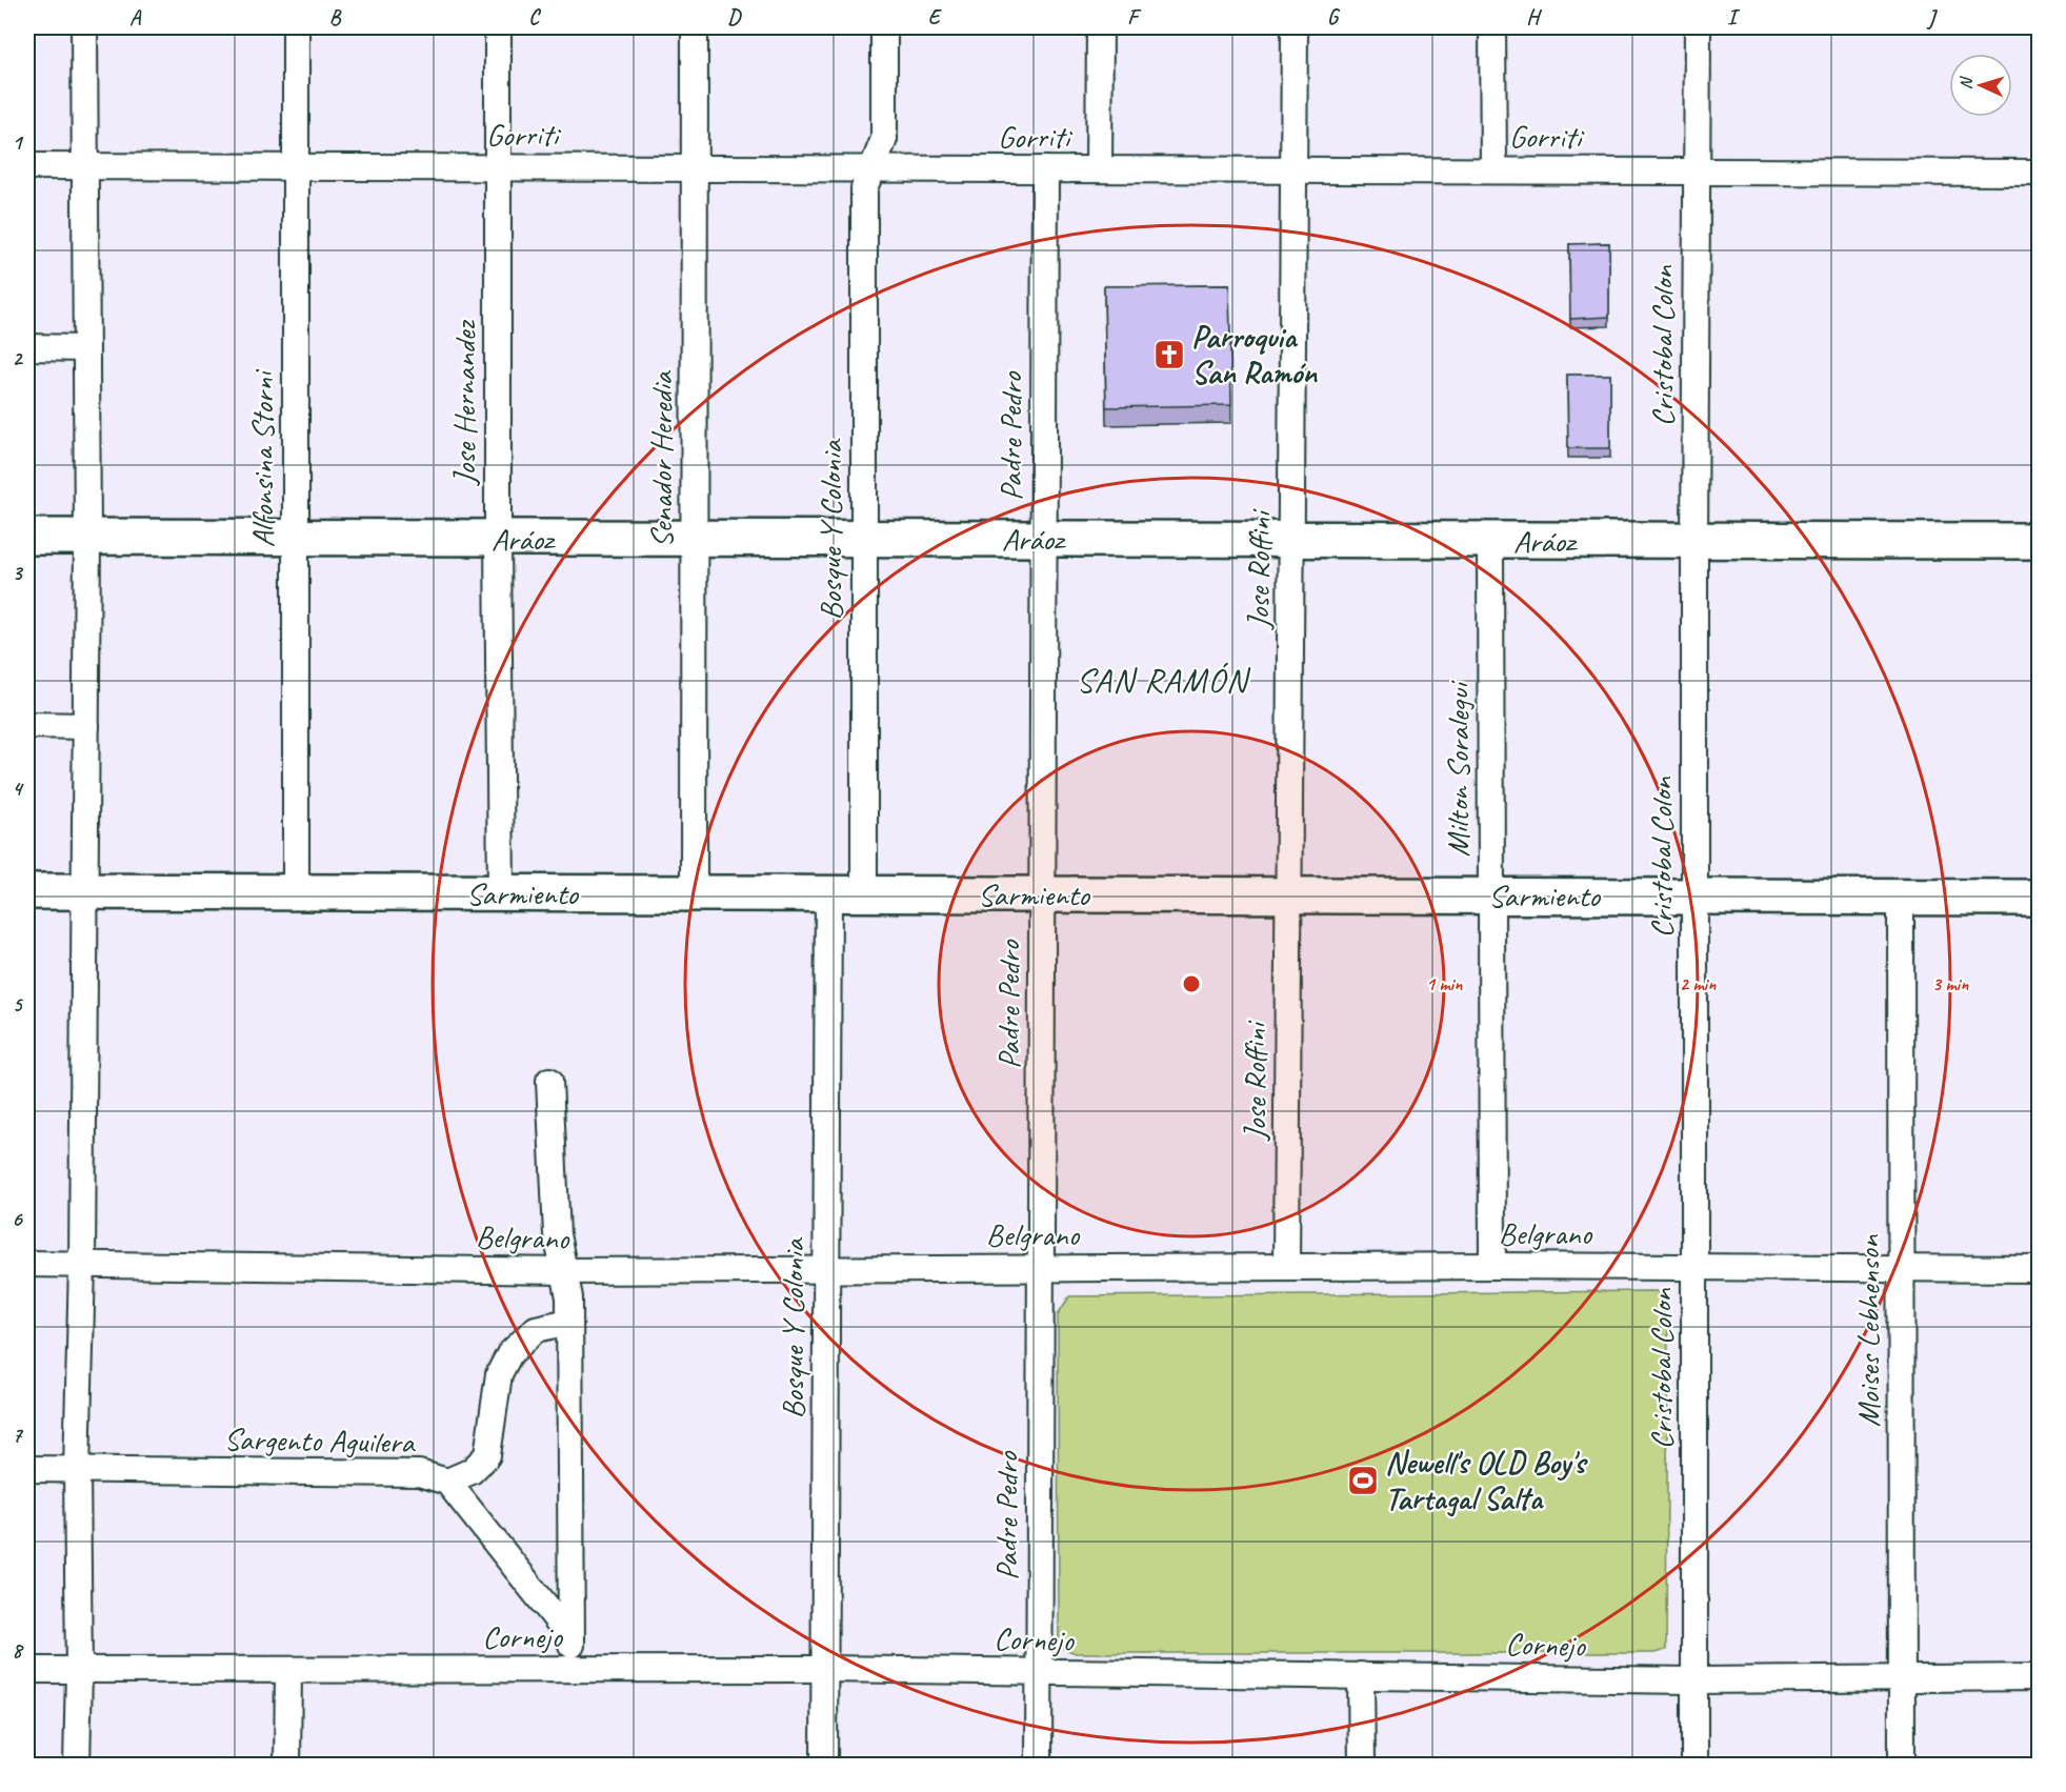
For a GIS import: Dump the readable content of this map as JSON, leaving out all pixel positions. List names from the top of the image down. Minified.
{"streets":{"street":["Gorriti","Cristobal Colon","Jose Hernandez","Padre Pedro","Alfonsina Storni","Senador Heredia","Bosque Y Colonia","Aráoz","Jose Roffini","Milton Soralegui","Sarmiento","Belgrano","Moises Lebhenson","Sargento Aguilera","Cornejo"]},"crossings":[["Gorriti","Cristobal Colon"],["Gorriti","Jose Hernandez"],["Gorriti","Padre Pedro"],["Gorriti","Alfonsina Storni"],["Gorriti","Senador Heredia"],["Gorriti","Bosque Y Colonia"],["Gorriti","Jose Roffini"],["Cristobal Colon","Aráoz"],["Cristobal Colon","Sarmiento"],["Cristobal Colon","Belgrano"],["Cristobal Colon","Cornejo"],["Jose Hernandez","Aráoz"],["Jose Hernandez","Sarmiento"],["Padre Pedro","Aráoz"],["Padre Pedro","Sarmiento"],["Padre Pedro","Belgrano"],["Padre Pedro","Cornejo"],["Alfonsina Storni","Aráoz"],["Alfonsina Storni","Sarmiento"],["Senador Heredia","Aráoz"],["Senador Heredia","Sarmiento"],["Bosque Y Colonia","Aráoz"],["Bosque Y Colonia","Sarmiento"],["Bosque Y Colonia","Belgrano"],["Bosque Y Colonia","Cornejo"],["Aráoz","Jose Roffini"],["Aráoz","Milton Soralegui"],["Jose Roffini","Sarmiento"],["Jose Roffini","Belgrano"],["Milton Soralegui","Sarmiento"],["Milton Soralegui","Belgrano"],["Sarmiento","Moises Lebhenson"],["Belgrano","Moises Lebhenson"],["Moises Lebhenson","Cornejo"]],"districts":["SAN RAMÓN"],"places":{"church":["Parroquia San Ramón"],"sports":["Newell's OLD Boy's Tartagal Salta"]},"north":"left","grid":{"columns":["A","B","C","D","E","F","G","H","I","J"],"rows":["1","2","3","4","5","6","7","8"]},"rings":["1 min","2 min","3 min"]}
